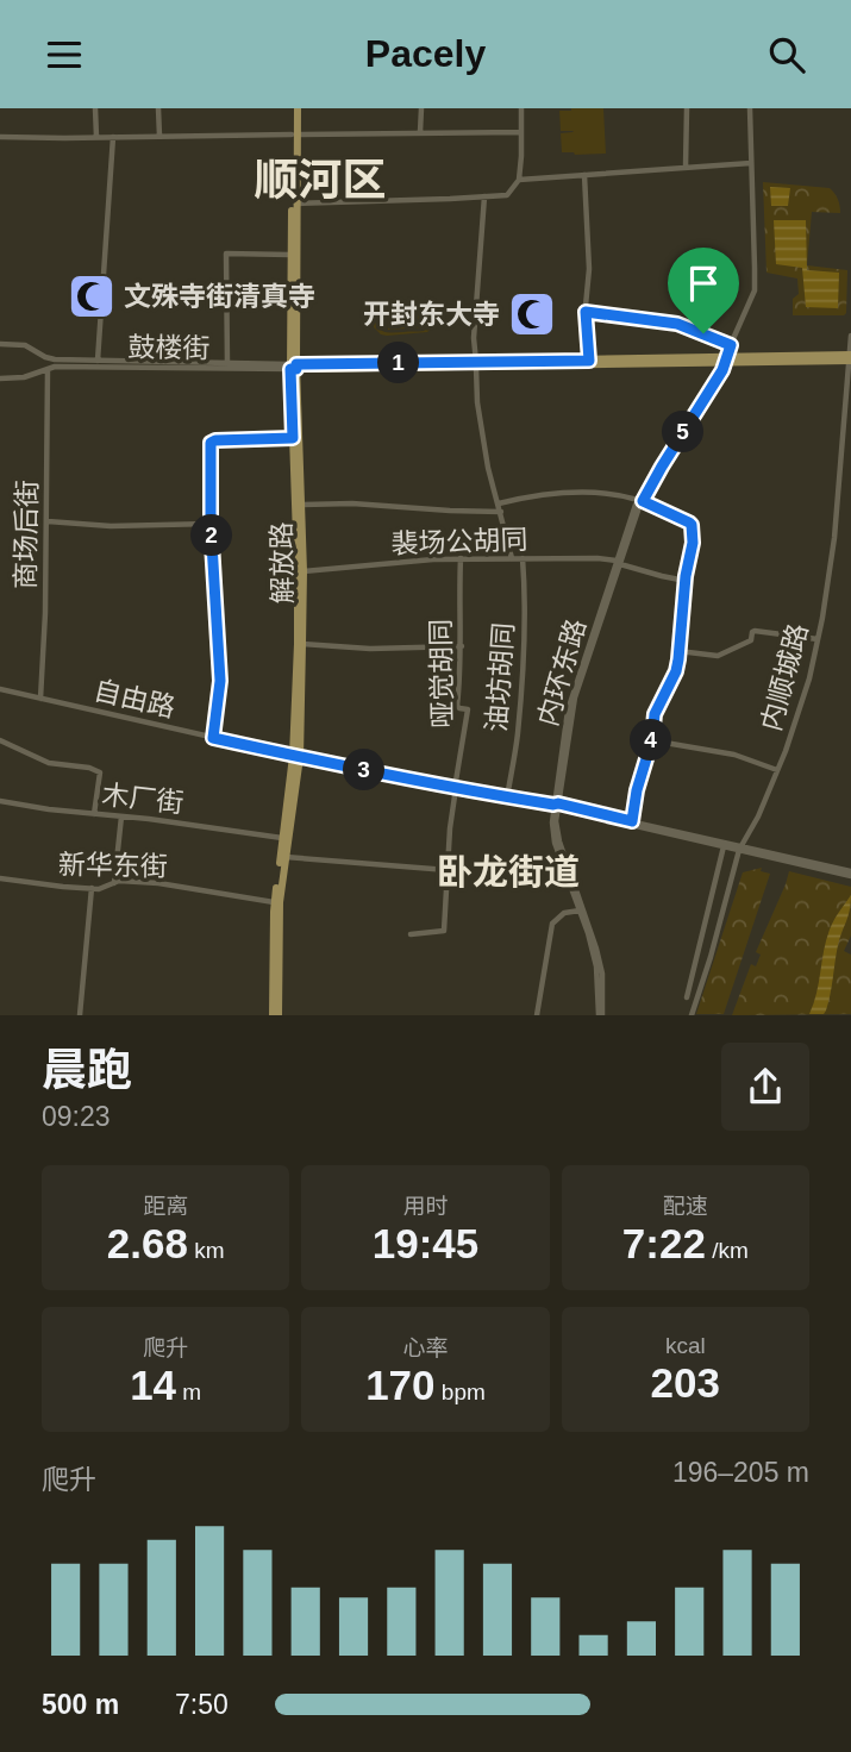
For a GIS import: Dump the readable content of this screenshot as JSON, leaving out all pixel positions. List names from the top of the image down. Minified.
{"streets":{"main road":["解放路"],"street":["鼓楼街","商场后街","裴场公胡同","内环东路","哑觉胡同","油坊胡同","内顺城路","自由路","木厂街","新华东街"]},"crossings":[["鼓楼街","商场后街"],["鼓楼街","解放路"],["商场后街","自由路"],["裴场公胡同","解放路"],["裴场公胡同","内环东路"],["裴场公胡同","哑觉胡同"],["裴场公胡同","油坊胡同"],["解放路","自由路"],["解放路","木厂街"],["解放路","新华东街"],["内环东路","自由路"],["哑觉胡同","自由路"],["油坊胡同","自由路"],["内顺城路","自由路"]],"districts":["顺河区","卧龙街道"],"places":{"mosque":["文殊寺街清真寺","开封东大寺"]},"page":{"header":"Pacely","pins":["1","5","2","4","3"],"heading":["晨跑","09:23"],"stats":[["距离","2.68 km"],["用时","19:45"],["配速","7:22 /km"],["爬升","14 m"],["心率","170 bpm"],["kcal","203"]],"chart":["爬升","196–205 m"],"list":[{"name":"500 m","note":"7:50"}]}}
